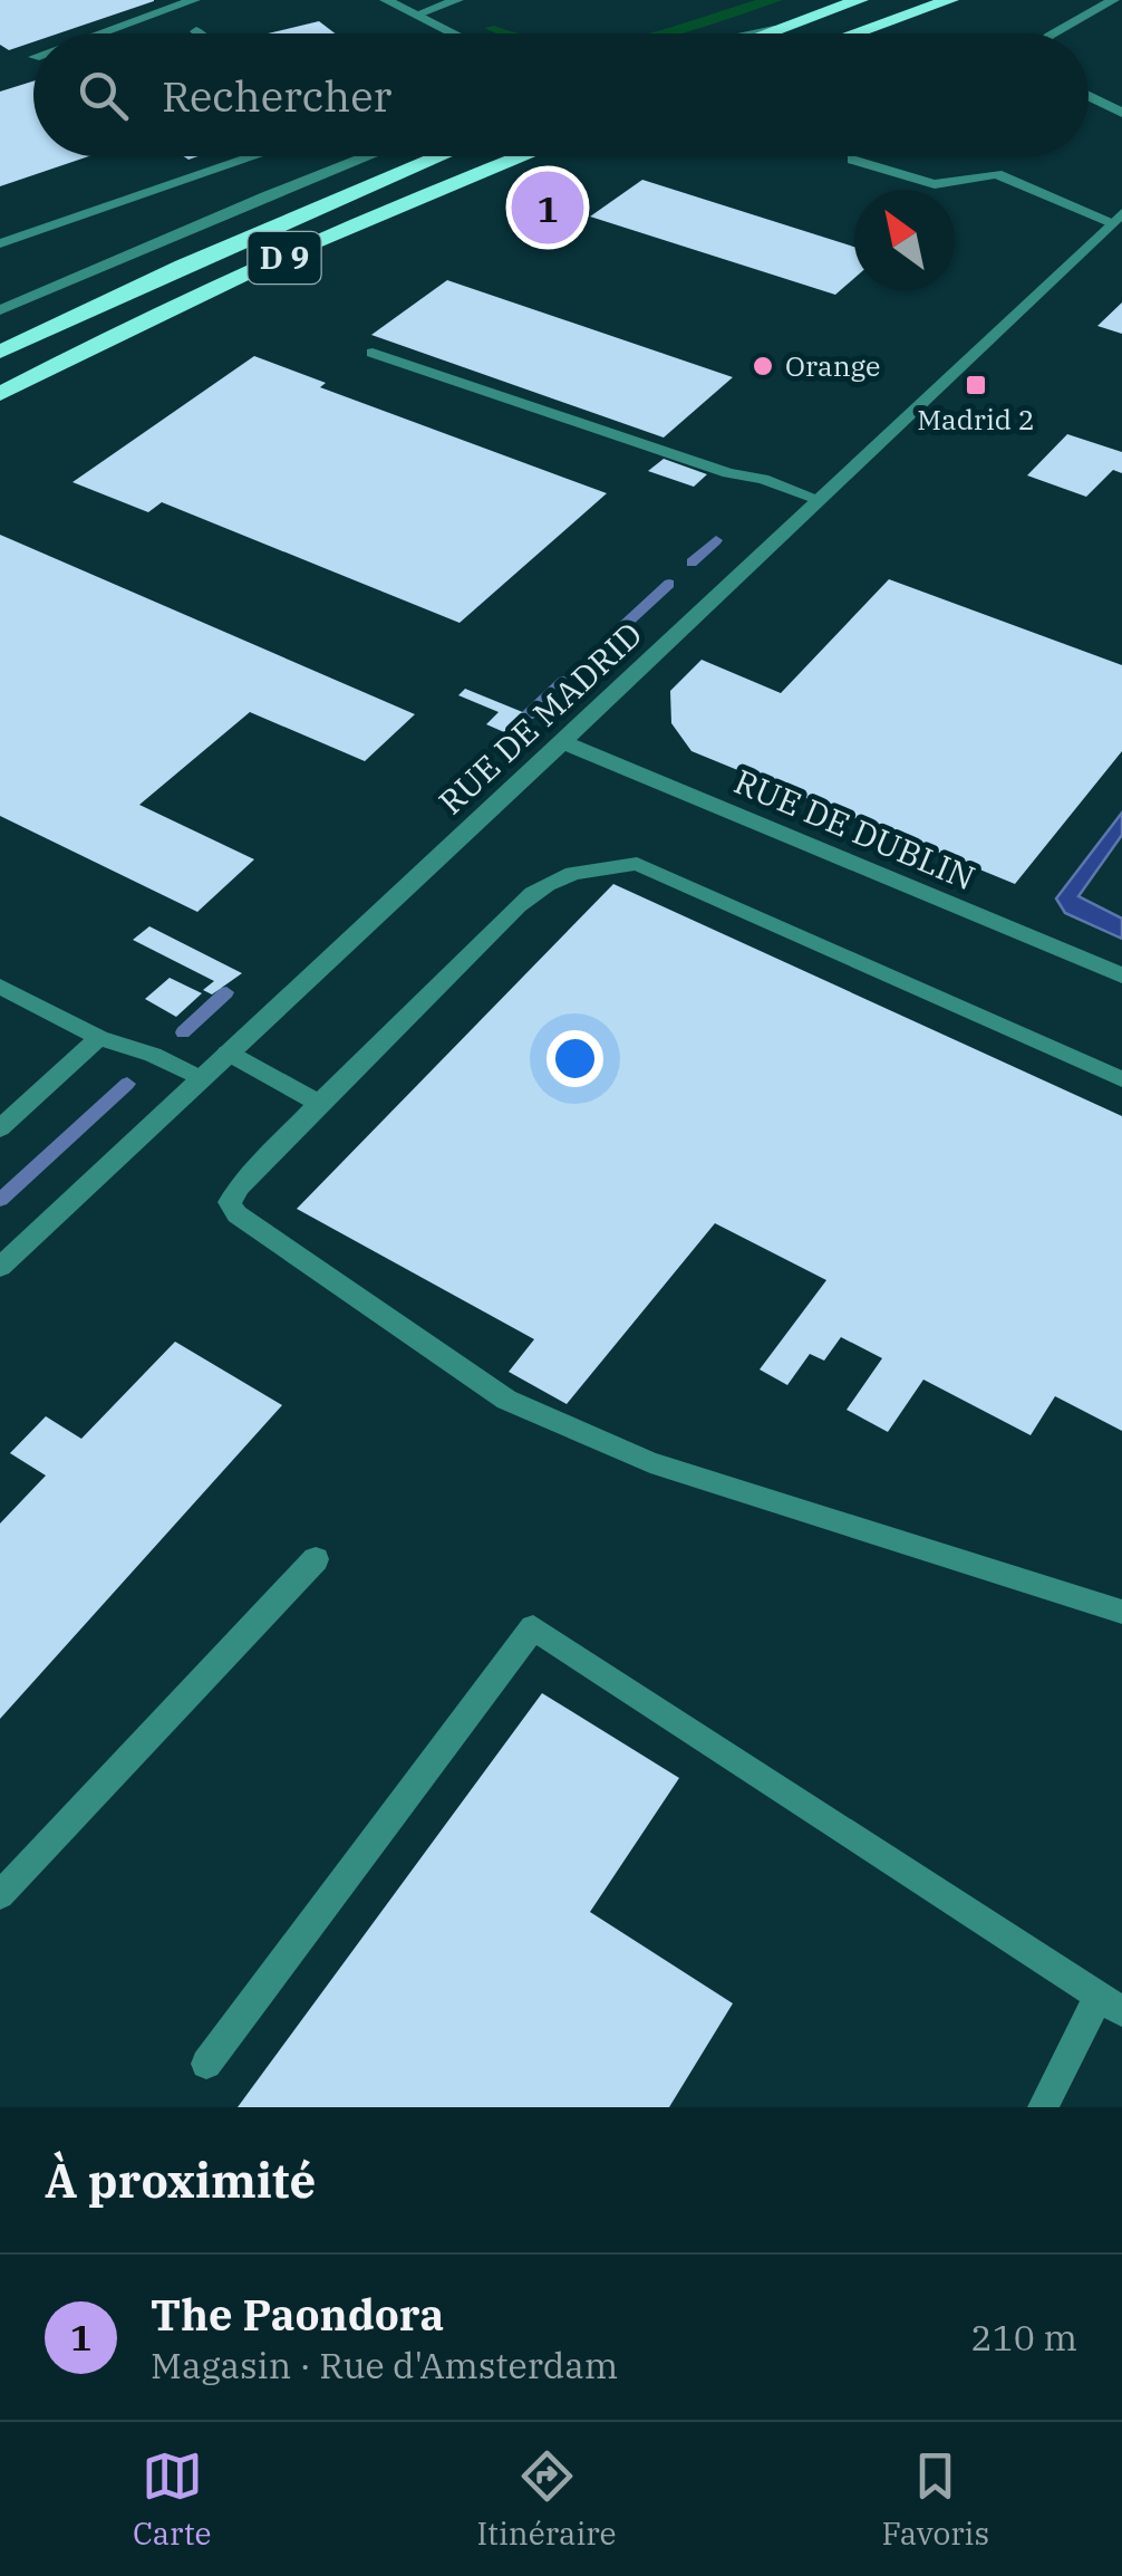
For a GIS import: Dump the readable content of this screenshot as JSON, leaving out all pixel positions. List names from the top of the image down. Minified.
{"streets":{"highway":["D 9"],"street":["RUE DE MADRID","RUE DE DUBLIN"]},"crossings":[["RUE DE MADRID","RUE DE DUBLIN"]],"places":{"other":["Orange"],"transit":["Madrid 2"]},"north":"top left","page":{"search":"Rechercher","pins":"1","heading":"À proximité","list":[{"mark":"1","name":"The Paondora","note":"Magasin · Rue d'Amsterdam","value":"210 m"}],"nav":["Carte","Itinéraire","Favoris"]}}
